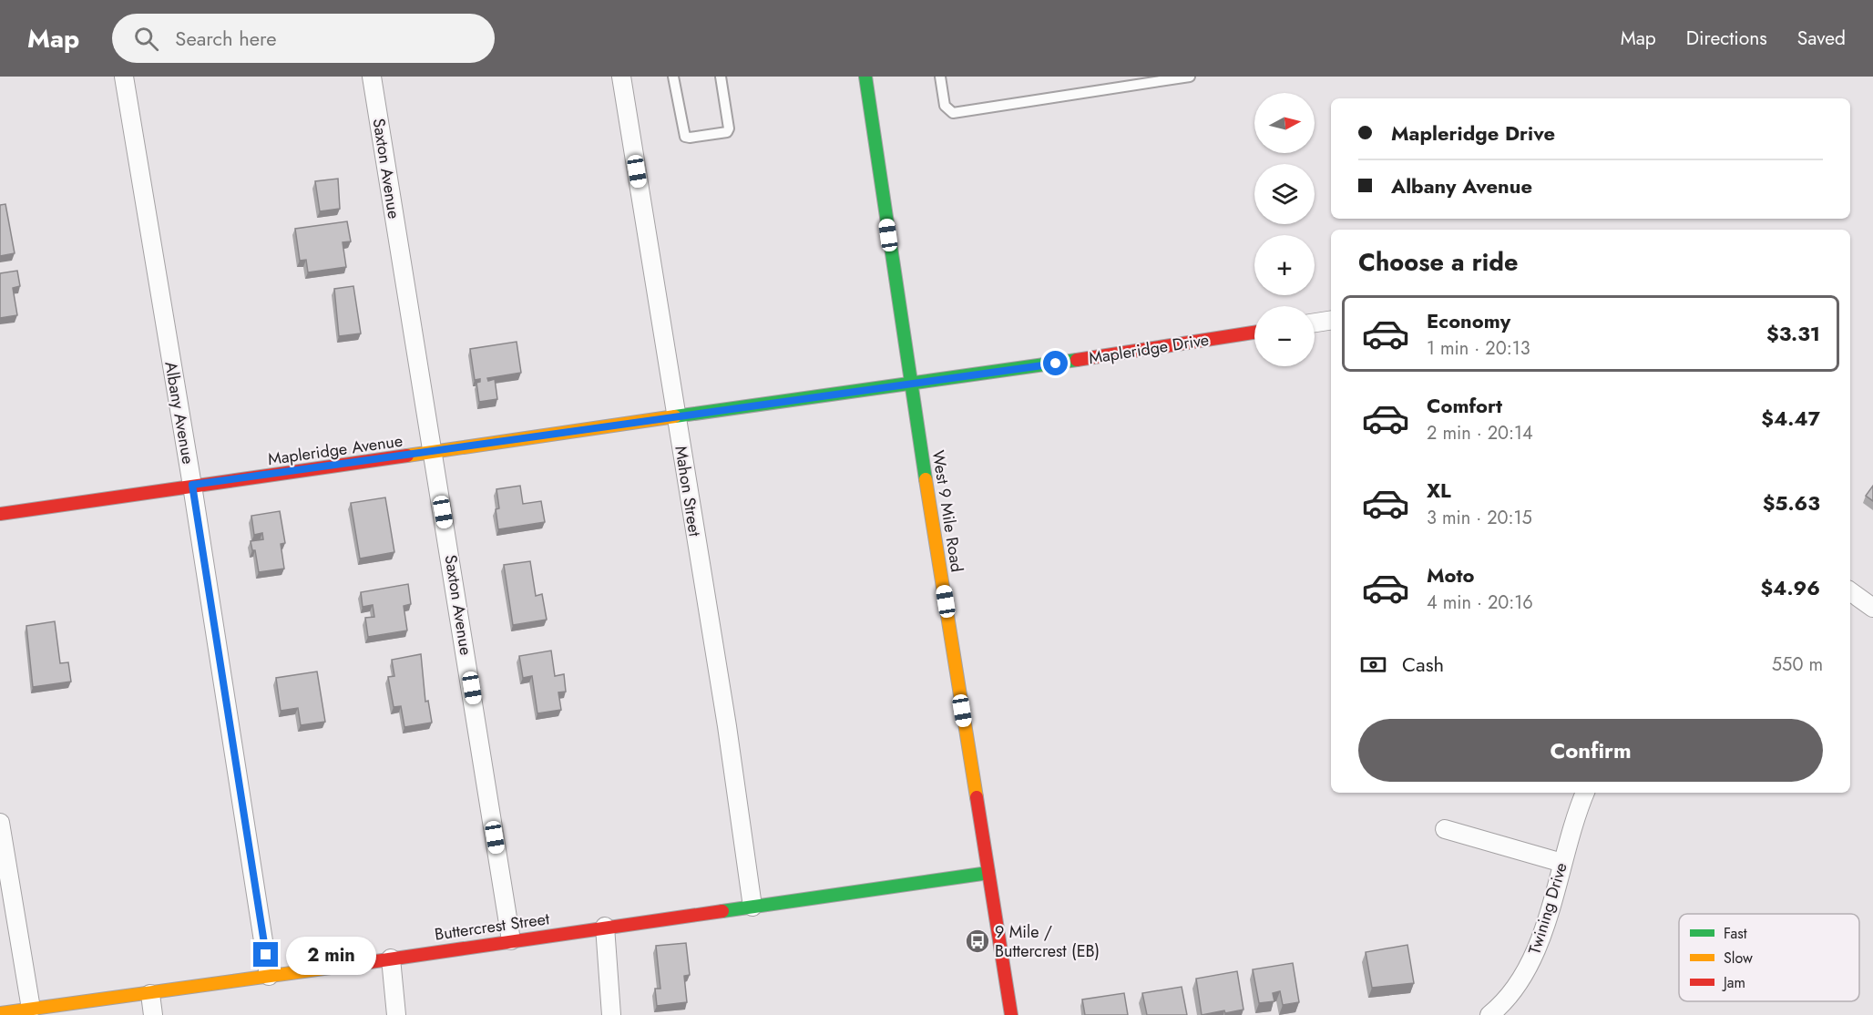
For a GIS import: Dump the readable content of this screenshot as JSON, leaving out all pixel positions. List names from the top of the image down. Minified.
{"streets":{"street":["Saxton Avenue","Mapleridge Drive","Albany Avenue","Mapleridge Avenue","Mahon Street","West 9 Mile Road","Twining Drive","Buttercrest Street"]},"crossings":[["Saxton Avenue","Mapleridge Avenue"],["Saxton Avenue","Buttercrest Street"],["Mapleridge Drive","Mapleridge Avenue"],["Mapleridge Drive","Mahon Street"],["Mapleridge Drive","West 9 Mile Road"],["Albany Avenue","Mapleridge Avenue"],["Albany Avenue","Buttercrest Street"],["Mapleridge Avenue","Mahon Street"],["Mahon Street","Buttercrest Street"],["West 9 Mile Road","Buttercrest Street"]],"places":{"bus stop":["9 Mile / Buttercrest (EB)"]},"legend":["Fast","Slow","Jam"],"north":"right","page":{"header":"Map","search":"Search here","nav":["Map","Directions","Saved"],"map_buttons":["+","−"],"banner":["Mapleridge Drive","Albany Avenue"],"heading":"Choose a ride","list":[{"name":"Economy","note":"1 min · 20:13","value":"$3.31"},{"name":"Comfort","note":"2 min · 20:14","value":"$4.47"},{"name":"XL","note":"3 min · 20:15","value":"$5.63"},{"name":"Moto","note":"4 min · 20:16","value":"$4.96"}],"pay":["Cash","550 m"],"buttons":"Confirm","bubble":"2 min"}}
